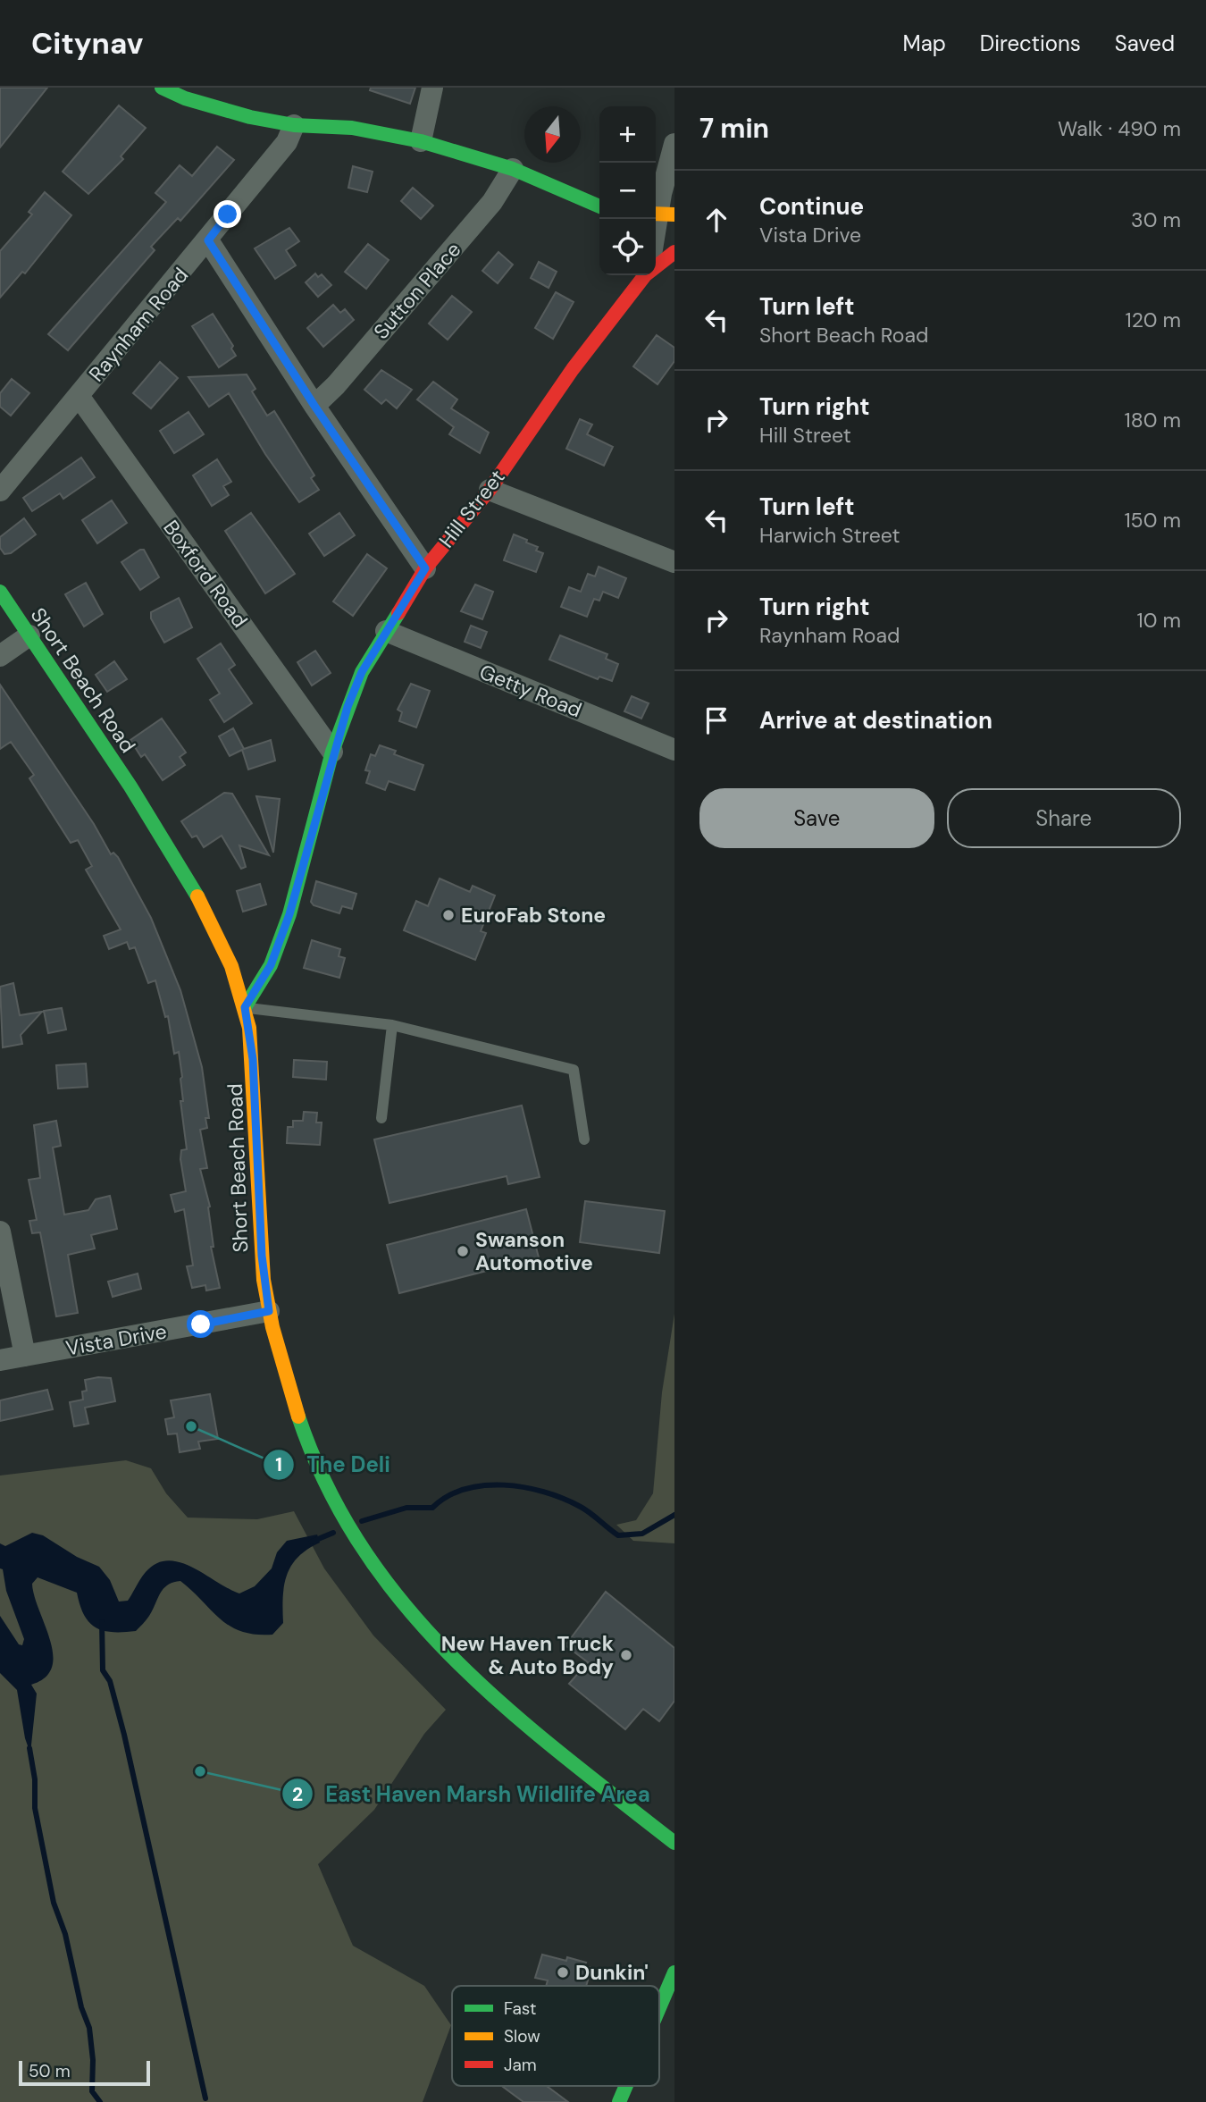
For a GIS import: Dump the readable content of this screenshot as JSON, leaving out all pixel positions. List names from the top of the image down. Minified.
{"streets":{"main road":["Hill Street","Short Beach Road"],"street":["Sutton Place","Raynham Road","Boxford Road","Getty Road","Vista Drive"]},"crossings":[["Raynham Road","Boxford Road"],["Hill Street","Boxford Road"],["Hill Street","Short Beach Road"],["Hill Street","Getty Road"],["Short Beach Road","Vista Drive"]],"places":["EuroFab Stone","Swanson Automotive","The Deli","New Haven Truck & Auto Body","East Haven Marsh Wildlife Area","Dunkin'"],"legend":["Fast","Slow","Jam"],"scale_bar":"50 m","north":"bottom","page":{"header":"Citynav","nav":["Map","Directions","Saved"],"heading":["7 min","Walk · 490 m"],"map_buttons":["+","−"],"list":[["Continue","Vista Drive","30 m"],["Turn left","Short Beach Road","120 m"],["Turn right","Hill Street","180 m"],["Turn left","Harwich Street","150 m"],["Turn right","Raynham Road","10 m"],"Arrive at destination"],"buttons":["Save","Share"],"scale":"50 m"}}
